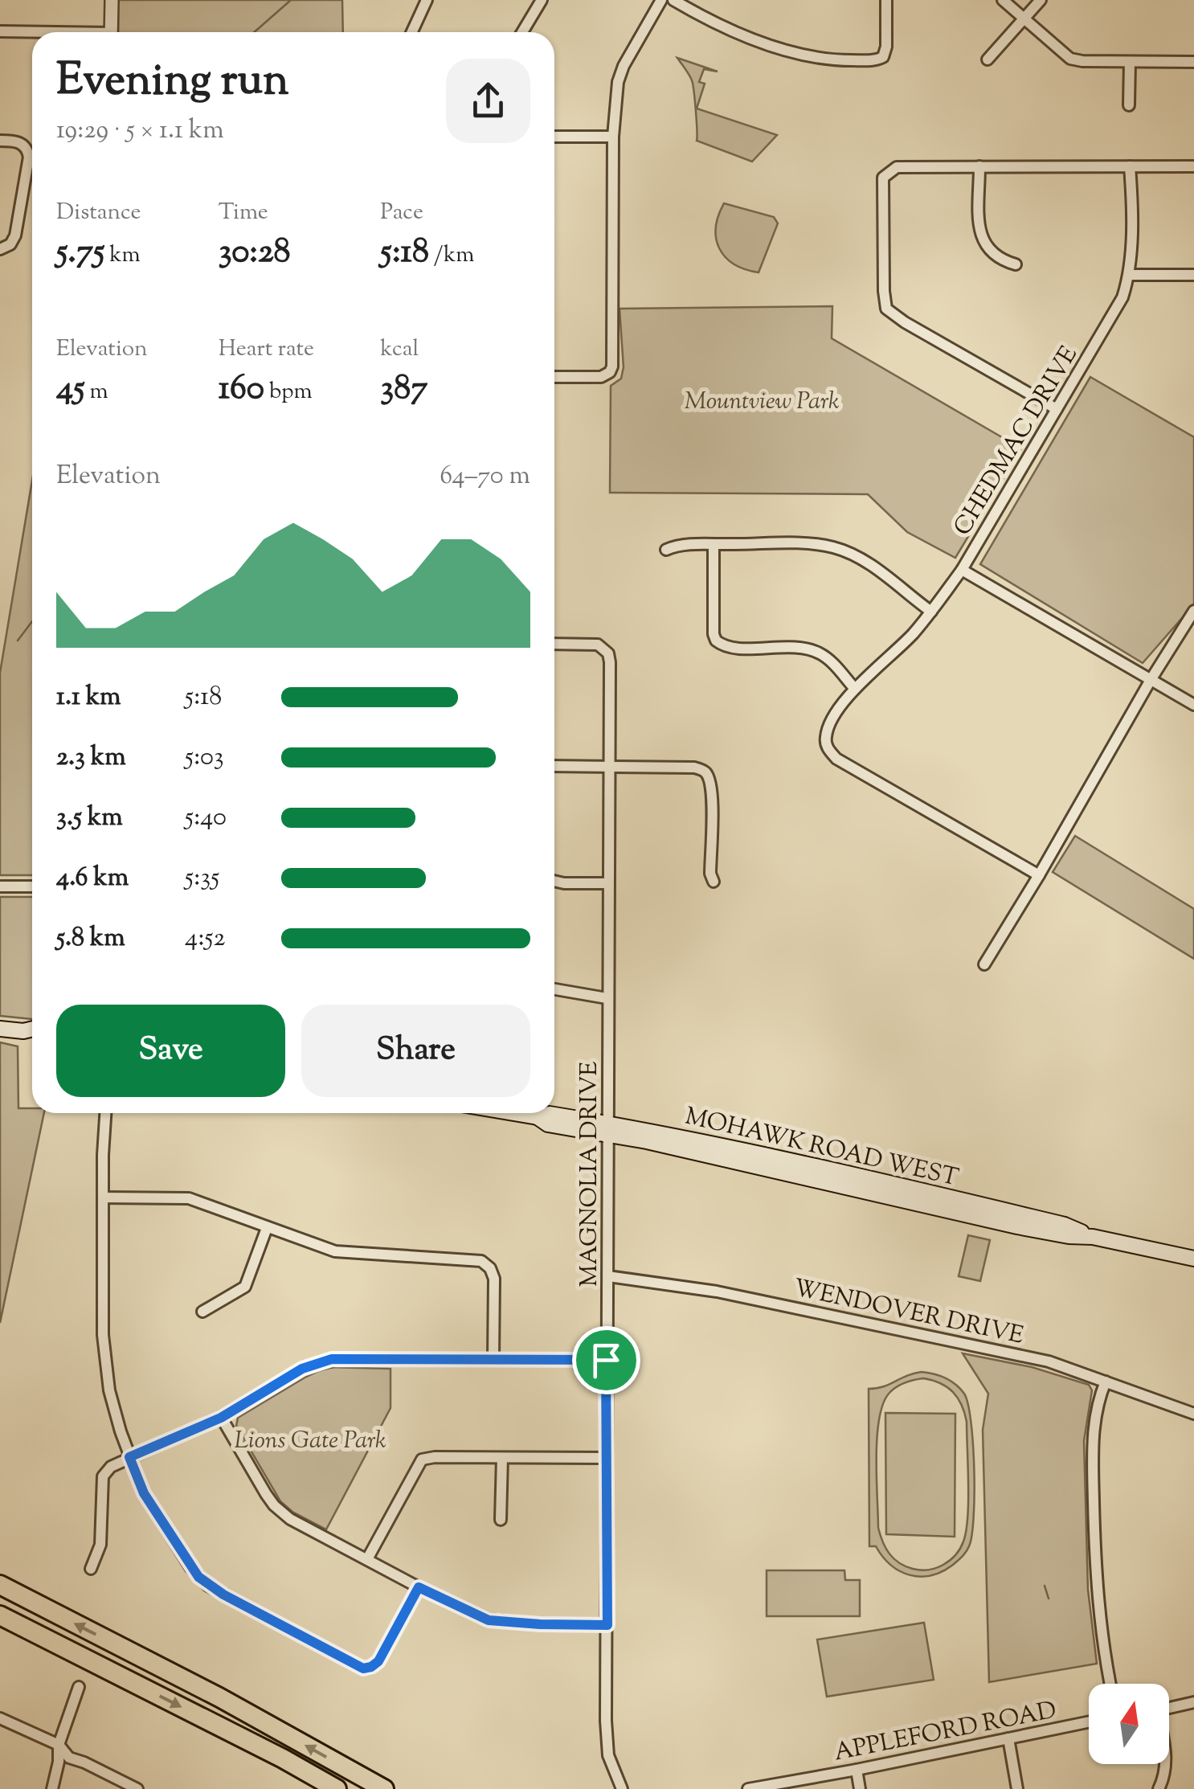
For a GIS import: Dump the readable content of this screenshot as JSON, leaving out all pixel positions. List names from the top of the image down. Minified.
{"streets":{"main road":["MOHAWK ROAD WEST"],"street":["CHEDMAC DRIVE","MAGNOLIA DRIVE","WENDOVER DRIVE","APPLEFORD ROAD"]},"crossings":[["MOHAWK ROAD WEST","MAGNOLIA DRIVE"],["MAGNOLIA DRIVE","WENDOVER DRIVE"]],"parks":["Mountview Park","Lions Gate Park"],"north":"top","page":{"heading":["Evening run","19:29 · 5 × 1.1 km"],"stats":[["Distance","5.75 km"],["Time","30:28"],["Pace","5:18 /km"],["Elevation","45 m"],["Heart rate","160 bpm"],["kcal","387"]],"chart":["Elevation","64–70 m"],"list":[{"name":"1.1 km","note":"5:18"},{"name":"2.3 km","note":"5:03"},{"name":"3.5 km","note":"5:40"},{"name":"4.6 km","note":"5:35"},{"name":"5.8 km","note":"4:52"}],"buttons":["Save","Share"]}}
